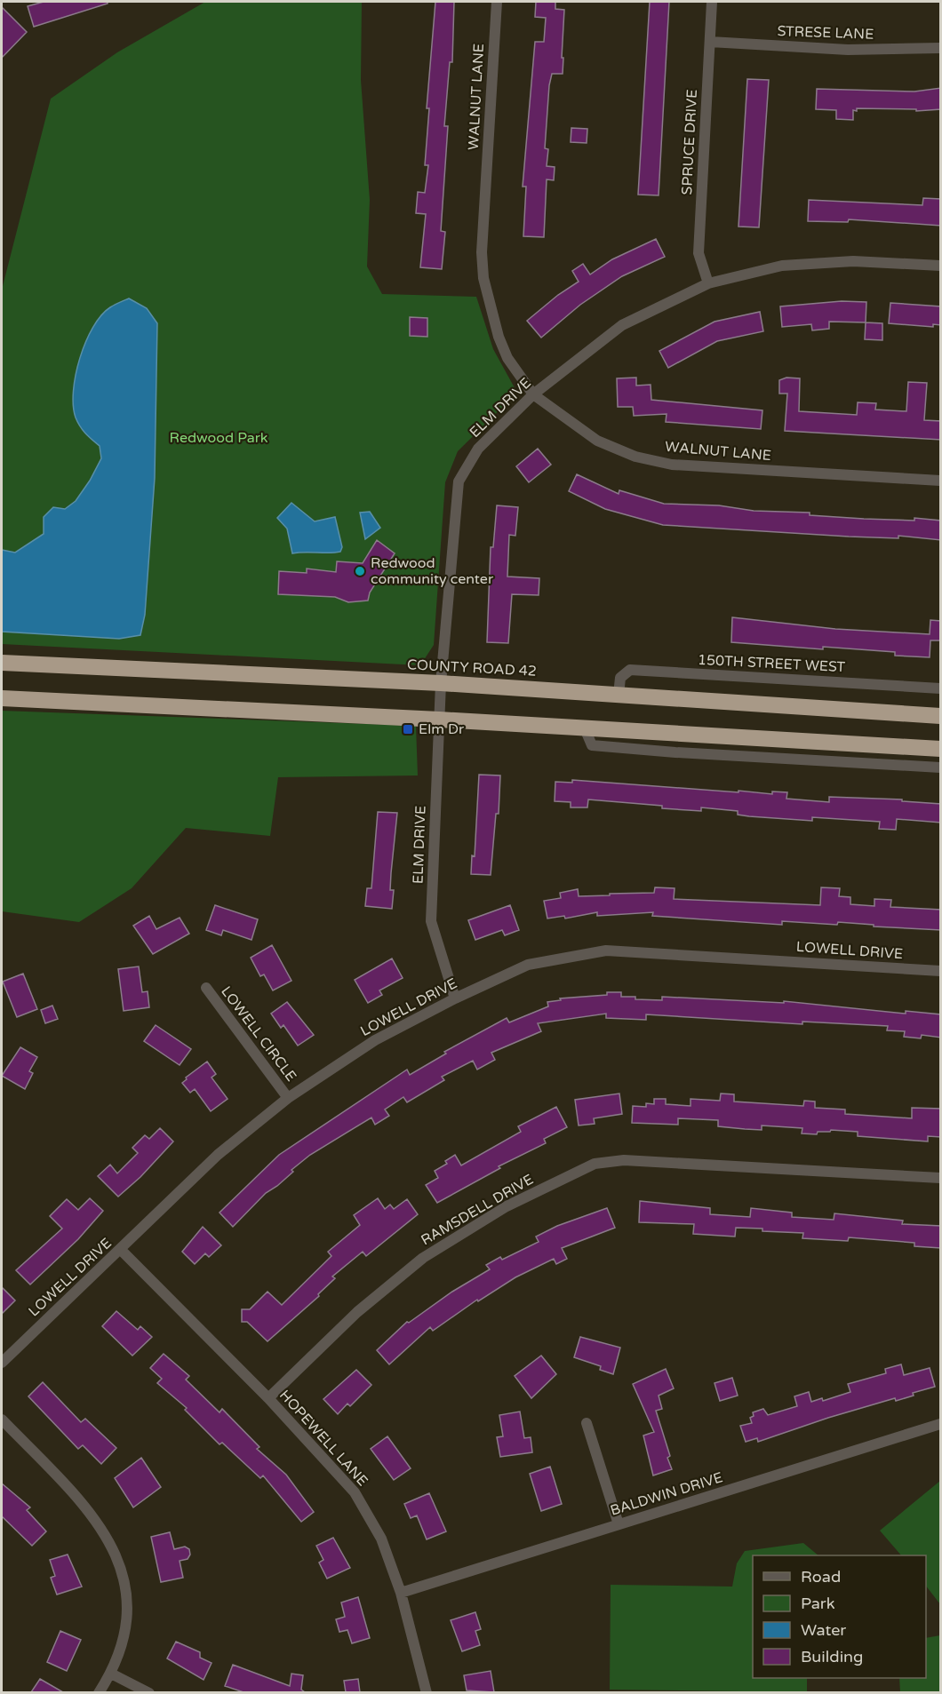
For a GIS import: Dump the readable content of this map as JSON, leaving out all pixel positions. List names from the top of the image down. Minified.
{"streets":{"highway":["COUNTY ROAD 42"],"street":["STRESE LANE","WALNUT LANE","SPRUCE DRIVE","ELM DRIVE","150TH STREET WEST","LOWELL DRIVE","LOWELL CIRCLE","RAMSDELL DRIVE","HOPEWELL LANE","BALDWIN DRIVE"]},"crossings":[["STRESE LANE","SPRUCE DRIVE"],["WALNUT LANE","ELM DRIVE"],["SPRUCE DRIVE","ELM DRIVE"],["ELM DRIVE","COUNTY ROAD 42"],["ELM DRIVE","LOWELL DRIVE"],["150TH STREET WEST","COUNTY ROAD 42"],["LOWELL DRIVE","LOWELL CIRCLE"],["LOWELL DRIVE","HOPEWELL LANE"],["RAMSDELL DRIVE","HOPEWELL LANE"],["HOPEWELL LANE","BALDWIN DRIVE"]],"parks":["Redwood Park"],"places":{"other":["Redwood community center"],"transit":["Elm Dr"]},"legend":["Road","Park","Water","Building"]}
